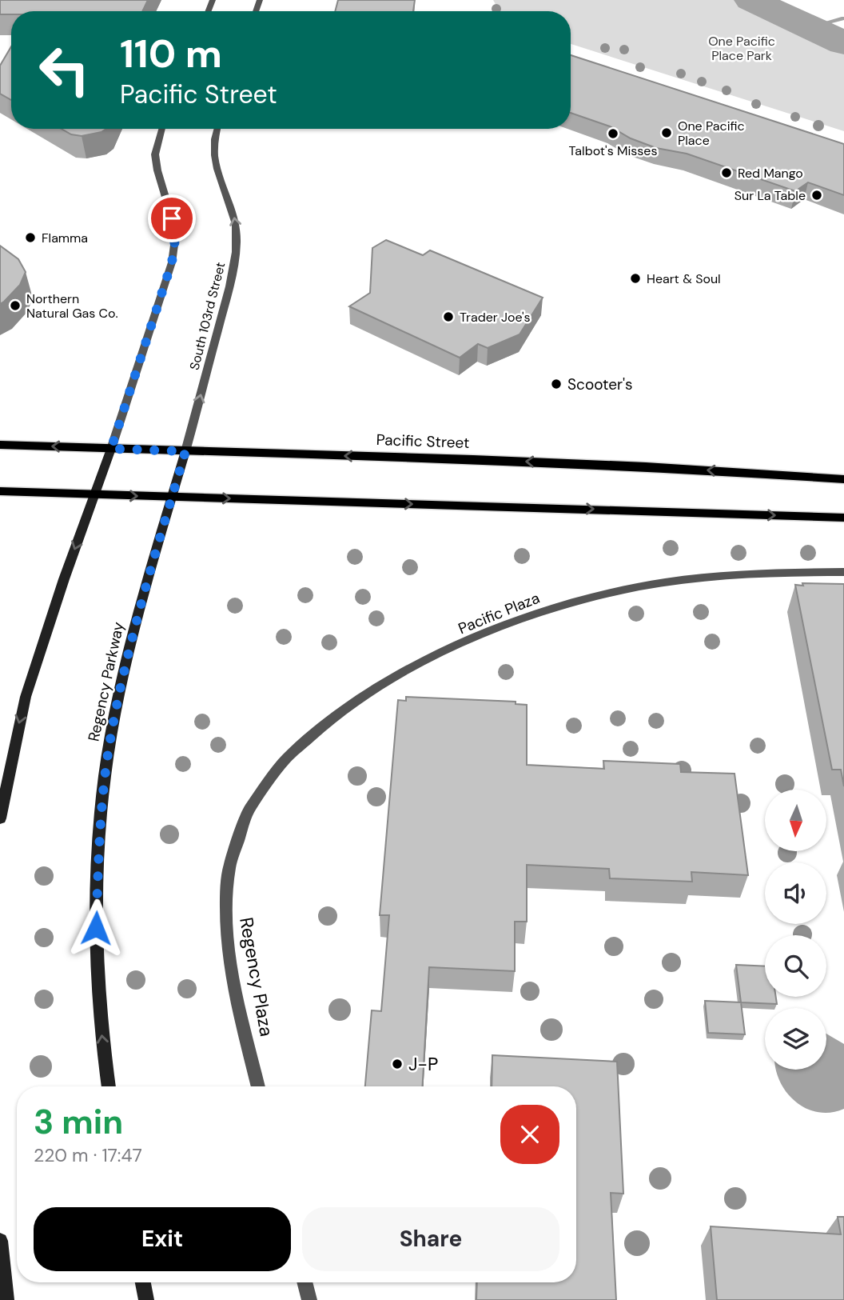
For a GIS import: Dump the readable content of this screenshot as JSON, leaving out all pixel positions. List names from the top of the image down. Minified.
{"streets":{"main road":["Pacific Street","Regency Parkway"],"street":["South 103rd Street","Pacific Plaza","Regency Plaza"]},"crossings":[["South 103rd Street","Pacific Street"],["South 103rd Street","Regency Parkway"],["Pacific Street","Regency Parkway"],["Pacific Plaza","Regency Plaza"]],"parks":["One Pacific Place Park"],"places":["One Pacific Place","Talbot's Misses","Red Mango","Sur La Table","Flamma","Heart & Soul","Northern Natural Gas Co.","Trader Joe's","Scooter's","J-P"],"north":"bottom","page":{"turn":["110 m","Pacific Street"],"heading":["3 min","220 m · 17:47"],"buttons":["Exit","Share"]}}
